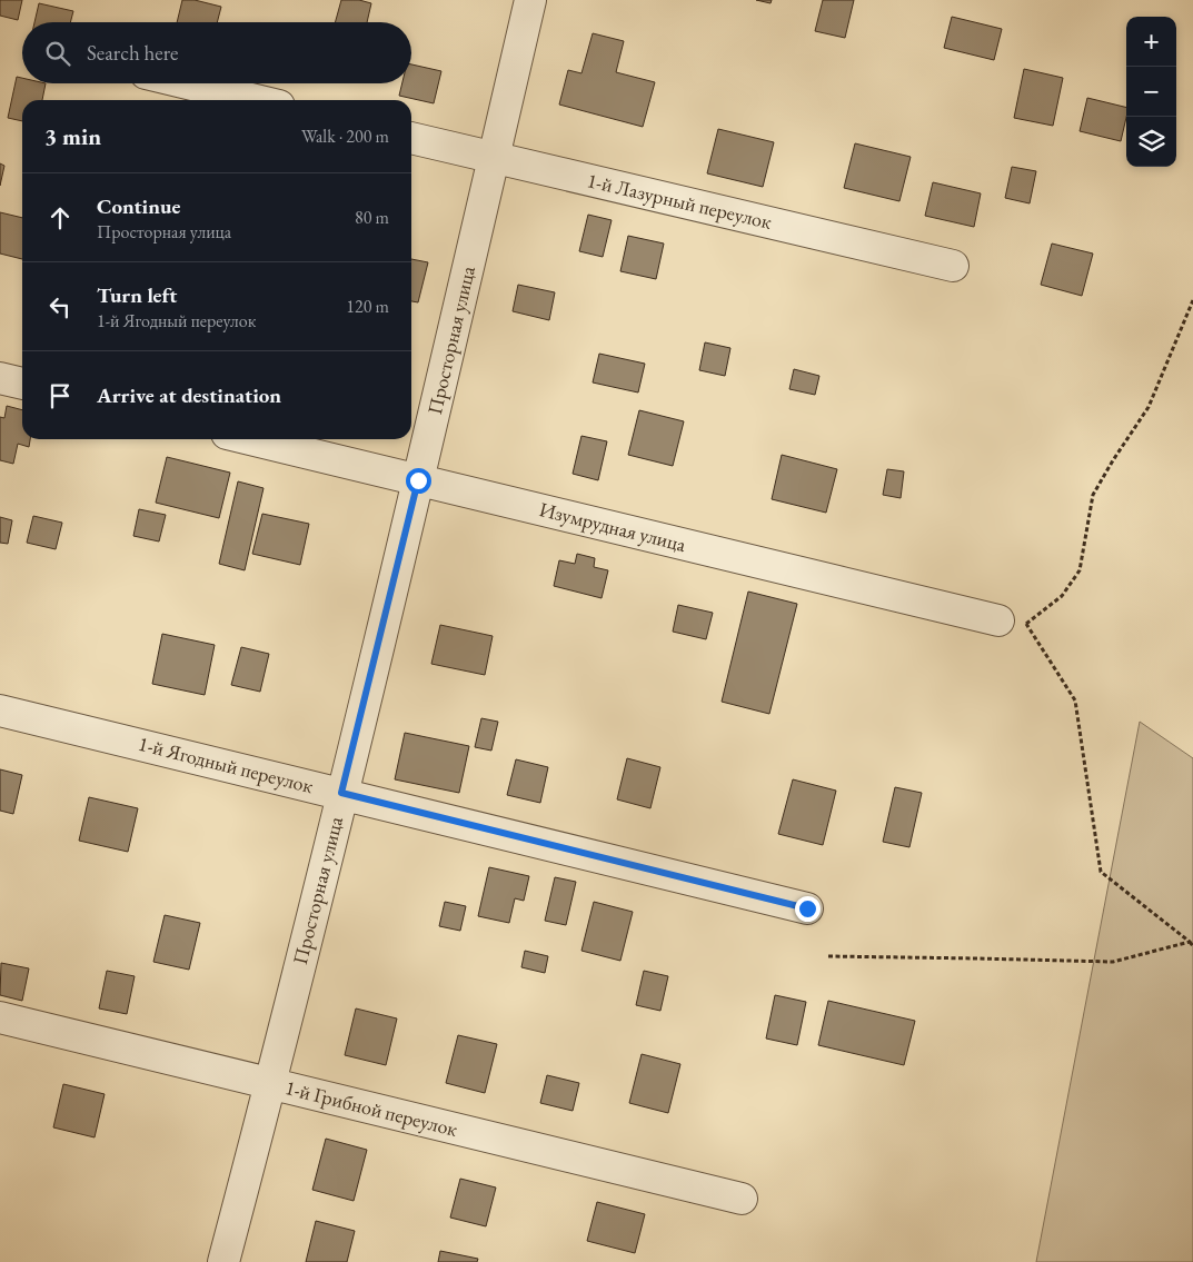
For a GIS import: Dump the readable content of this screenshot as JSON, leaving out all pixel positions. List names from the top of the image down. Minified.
{"streets":{"street":["1-й Лазурный переулок","Просторная улица","Изумрудная улица","1-й Ягодный переулок","1-й Грибной переулок"]},"crossings":[["1-й Лазурный переулок","Просторная улица"],["Просторная улица","Изумрудная улица"],["Просторная улица","1-й Ягодный переулок"],["Просторная улица","1-й Грибной переулок"]],"page":{"map_buttons":["+","−"],"search":"Search here","heading":["3 min","Walk · 200 m"],"list":[["Continue","Просторная улица","80 m"],["Turn left","1-й Ягодный переулок","120 m"],"Arrive at destination"]}}
